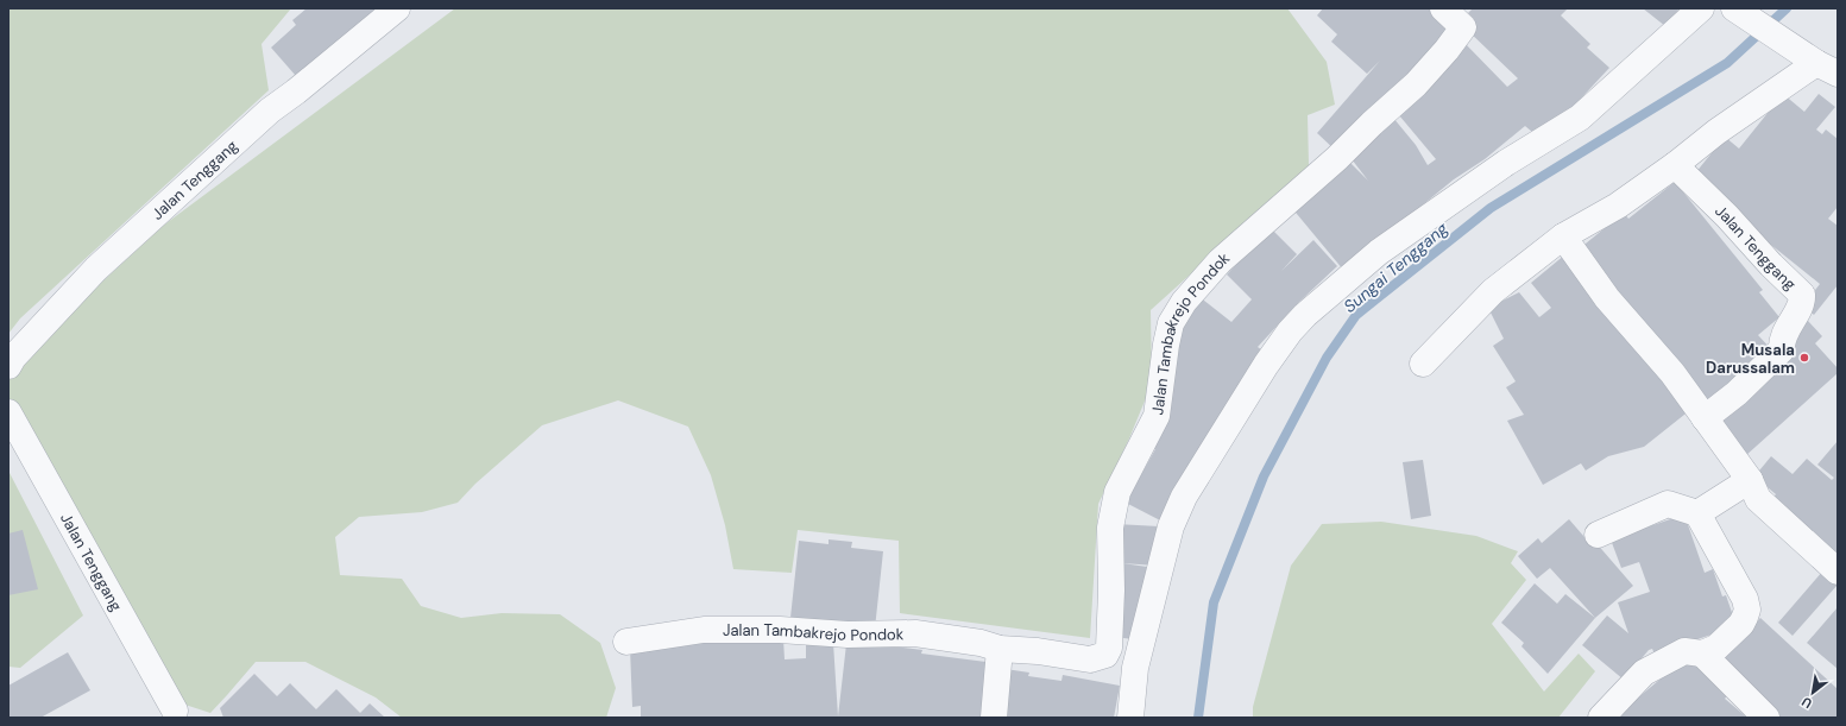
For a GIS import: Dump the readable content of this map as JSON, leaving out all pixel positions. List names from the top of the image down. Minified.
{"streets":{"street":["Jalan Tenggang","Jalan Tambakrejo Pondok"]},"water":["Sungai Tenggang"],"places":["Musala Darussalam"],"north":"bottom left"}
